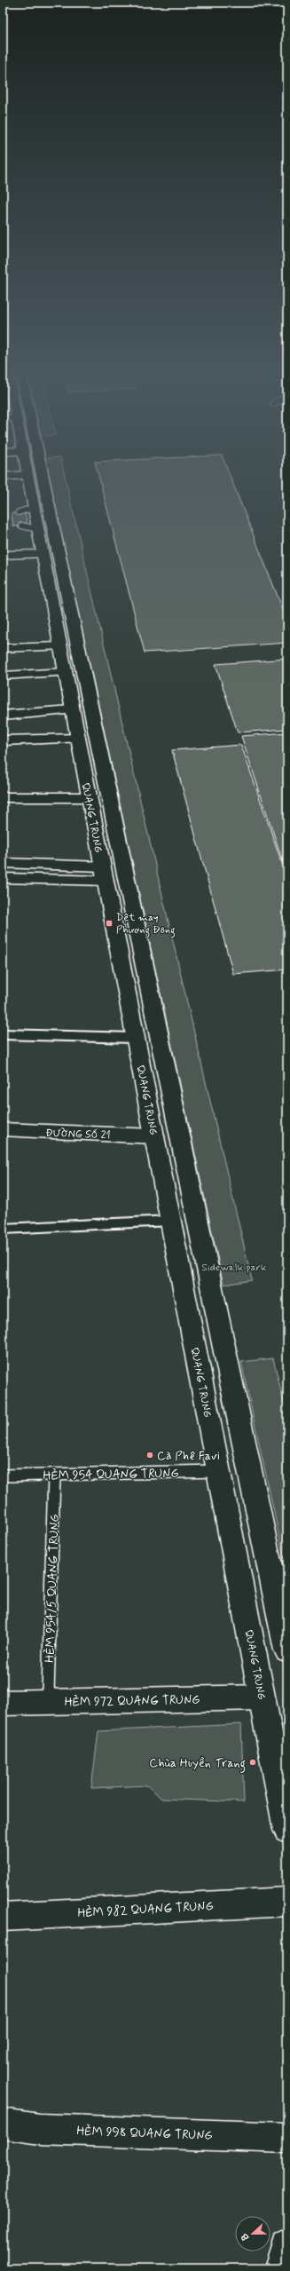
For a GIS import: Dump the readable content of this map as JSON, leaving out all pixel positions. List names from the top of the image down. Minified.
{"streets":{"main road":["QUANG TRUNG"],"street":["ĐƯỜNG SỐ 21","HẺM 972 QUANG TRUNG","HẺM 982 QUANG TRUNG","HẺM 998 QUANG TRUNG"],"lane":["HẺM 954 QUANG TRUNG","HẺM 954/5 QUANG TRUNG"]},"crossings":[["QUANG TRUNG","ĐƯỜNG SỐ 21"],["QUANG TRUNG","HẺM 954 QUANG TRUNG"],["QUANG TRUNG","HẺM 972 QUANG TRUNG"],["HẺM 954 QUANG TRUNG","HẺM 954/5 QUANG TRUNG"],["HẺM 954/5 QUANG TRUNG","HẺM 972 QUANG TRUNG"]],"parks":["Sidewalk park"],"places":{"transit":["Dệt may Phương Đông"],"other":["Cà Phê Favi","Chùa Huyền Trang"]},"north":"left"}
